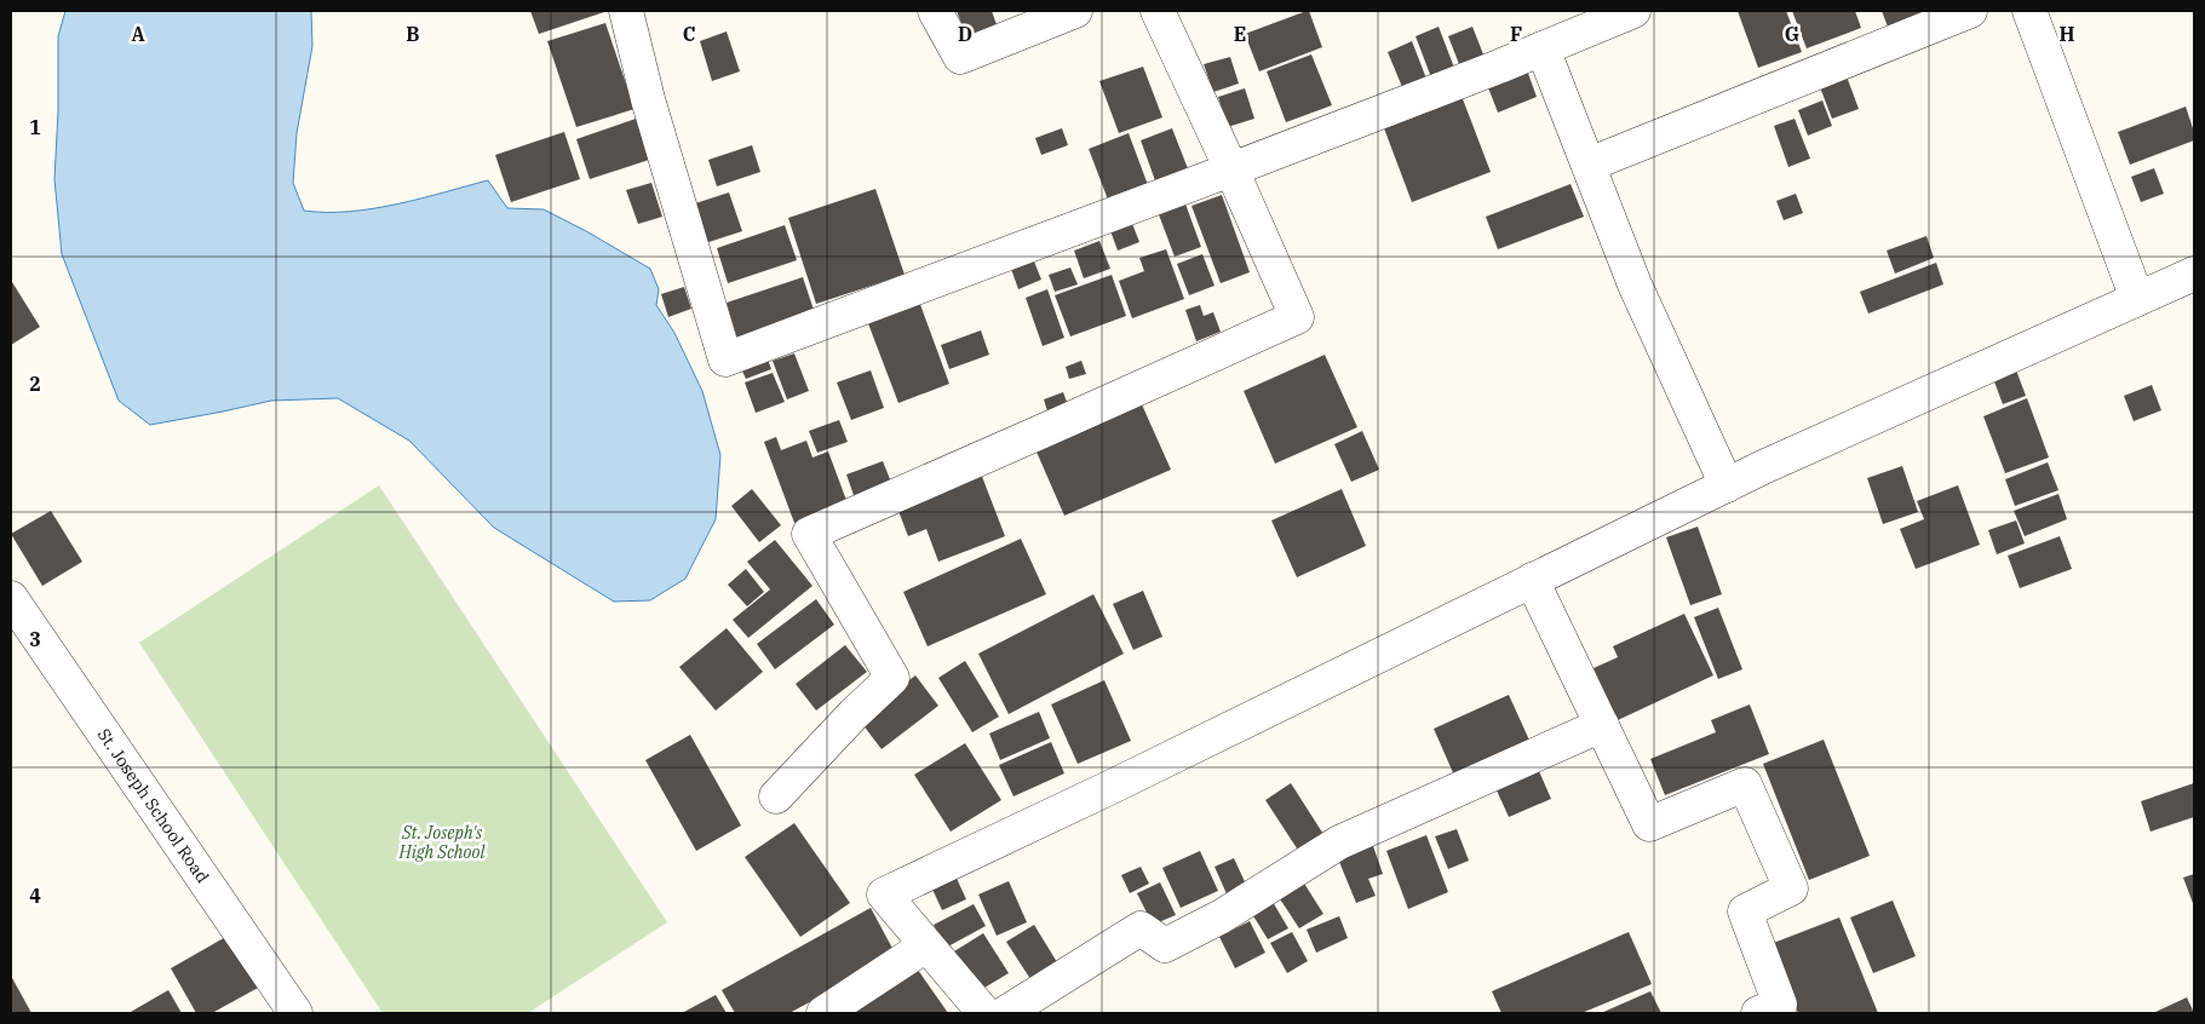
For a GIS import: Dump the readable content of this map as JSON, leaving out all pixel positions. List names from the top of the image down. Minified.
{"streets":{"street":["St. Joseph School Road"]},"parks":["St. Joseph's High School"],"grid":{"columns":["A","B","C","D","E","F","G","H"],"rows":["1","2","3","4"]}}
